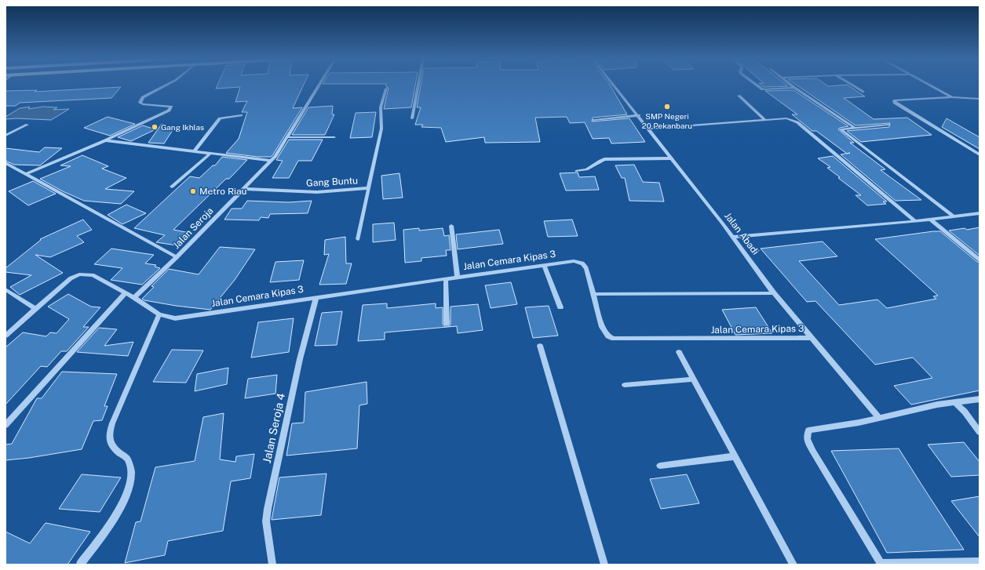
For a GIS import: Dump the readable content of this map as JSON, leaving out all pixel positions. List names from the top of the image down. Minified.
{"streets":{"street":["Gang Buntu","Jalan Seroja","Jalan Abadi","Jalan Cemara Kipas 3","Jalan Seroja 4"]},"crossings":[["Gang Buntu","Jalan Seroja"],["Jalan Seroja","Jalan Cemara Kipas 3"],["Jalan Abadi","Jalan Cemara Kipas 3"],["Jalan Cemara Kipas 3","Jalan Seroja 4"]],"places":["SMP Negeri 20 Pekanbaru","Gang Ikhlas","Metro Riau"]}
